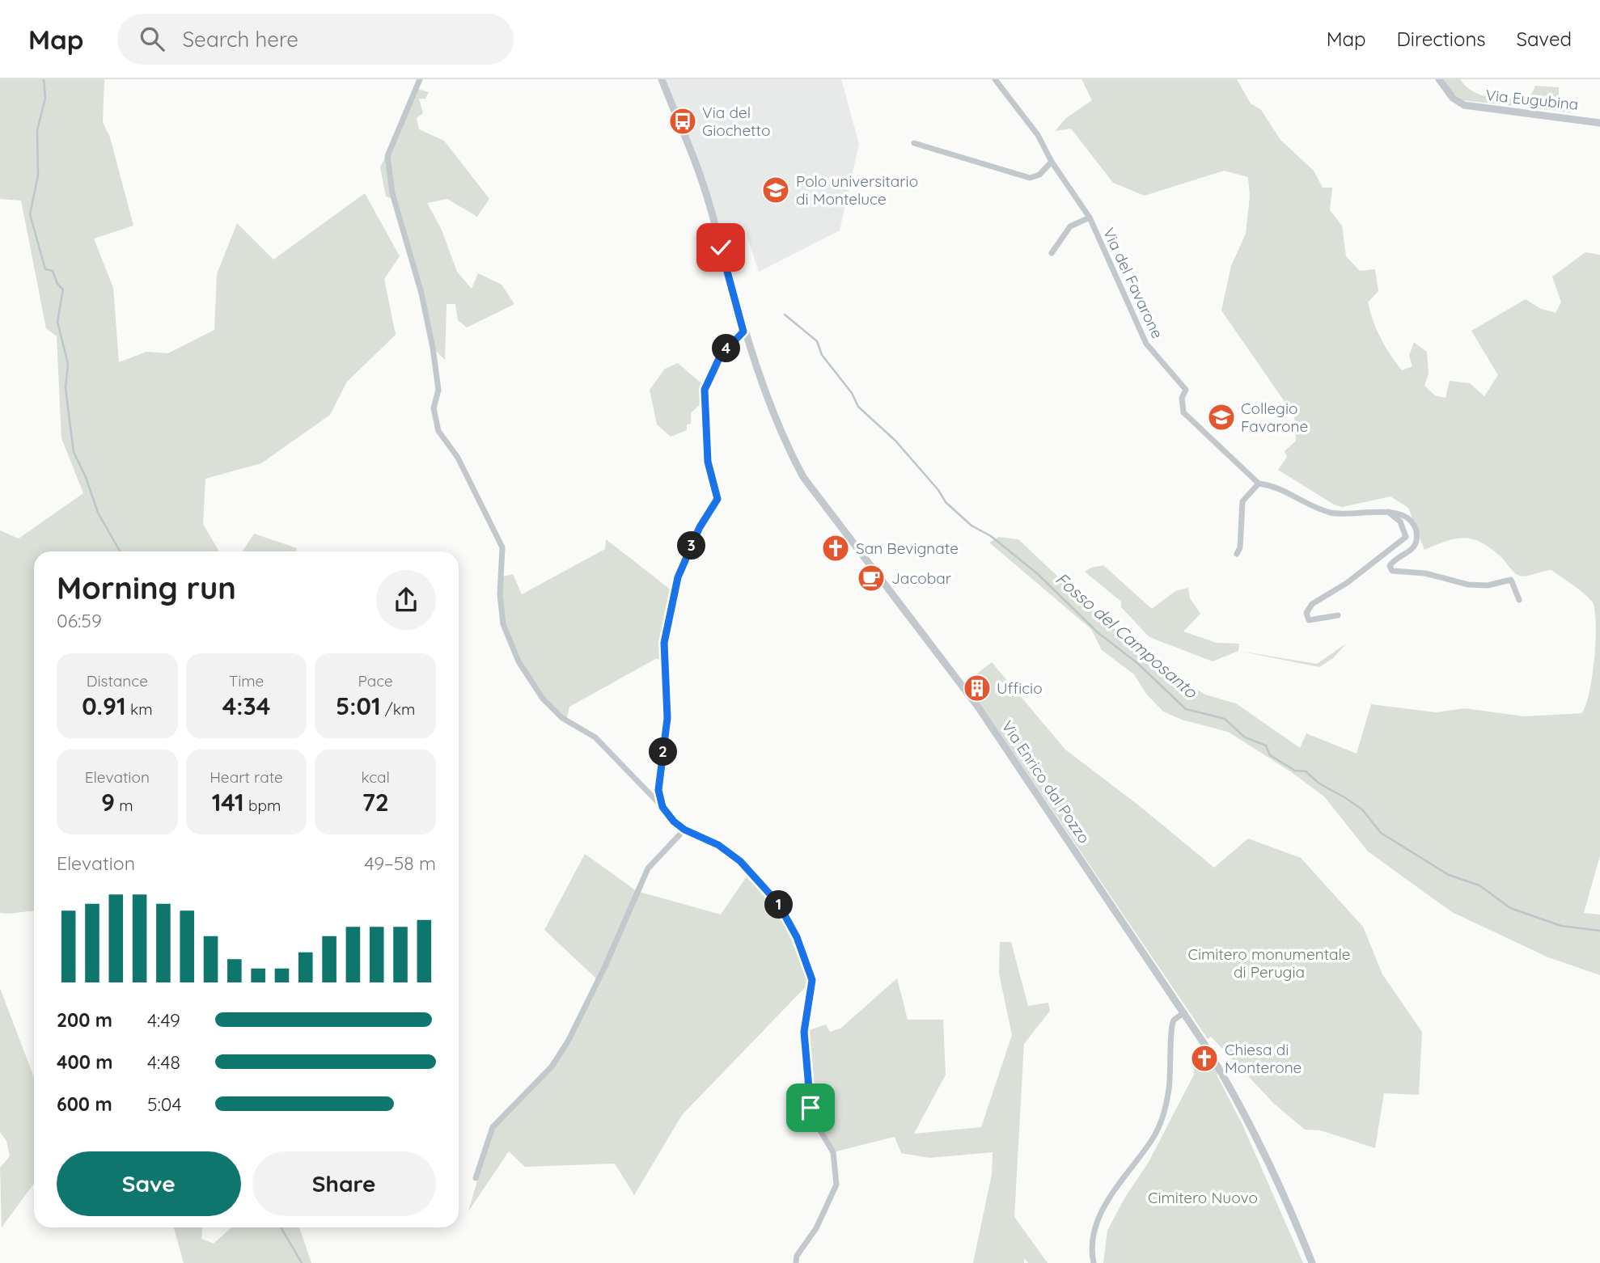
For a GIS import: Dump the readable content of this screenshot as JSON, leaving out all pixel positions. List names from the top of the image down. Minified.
{"streets":{"street":["Via Eugubina","Via del Favarone","Via Enrico dal Pozzo"]},"water":["Fosso del Camposanto"],"parks":["Cimitero monumentale di Perugia","Cimitero Nuovo"],"places":{"bus stop":["Via del Giochetto"],"school or university":["Polo universitario di Monteluce","Collegio Favarone"],"church":["San Bevignate","Chiesa di Monterone"],"cafe":["Jacobar"],"building":["Ufficio"]},"page":{"header":"Map","search":"Search here","nav":["Map","Directions","Saved"],"pins":["4","3","2","1"],"heading":["Morning run","06:59"],"stats":[["Distance","0.91 km"],["Time","4:34"],["Pace","5:01 /km"],["Elevation","9 m"],["Heart rate","141 bpm"],["kcal","72"]],"chart":["Elevation","49–58 m"],"list":[{"name":"200 m","note":"4:49"},{"name":"400 m","note":"4:48"},{"name":"600 m","note":"5:04"}],"buttons":["Save","Share"]}}
